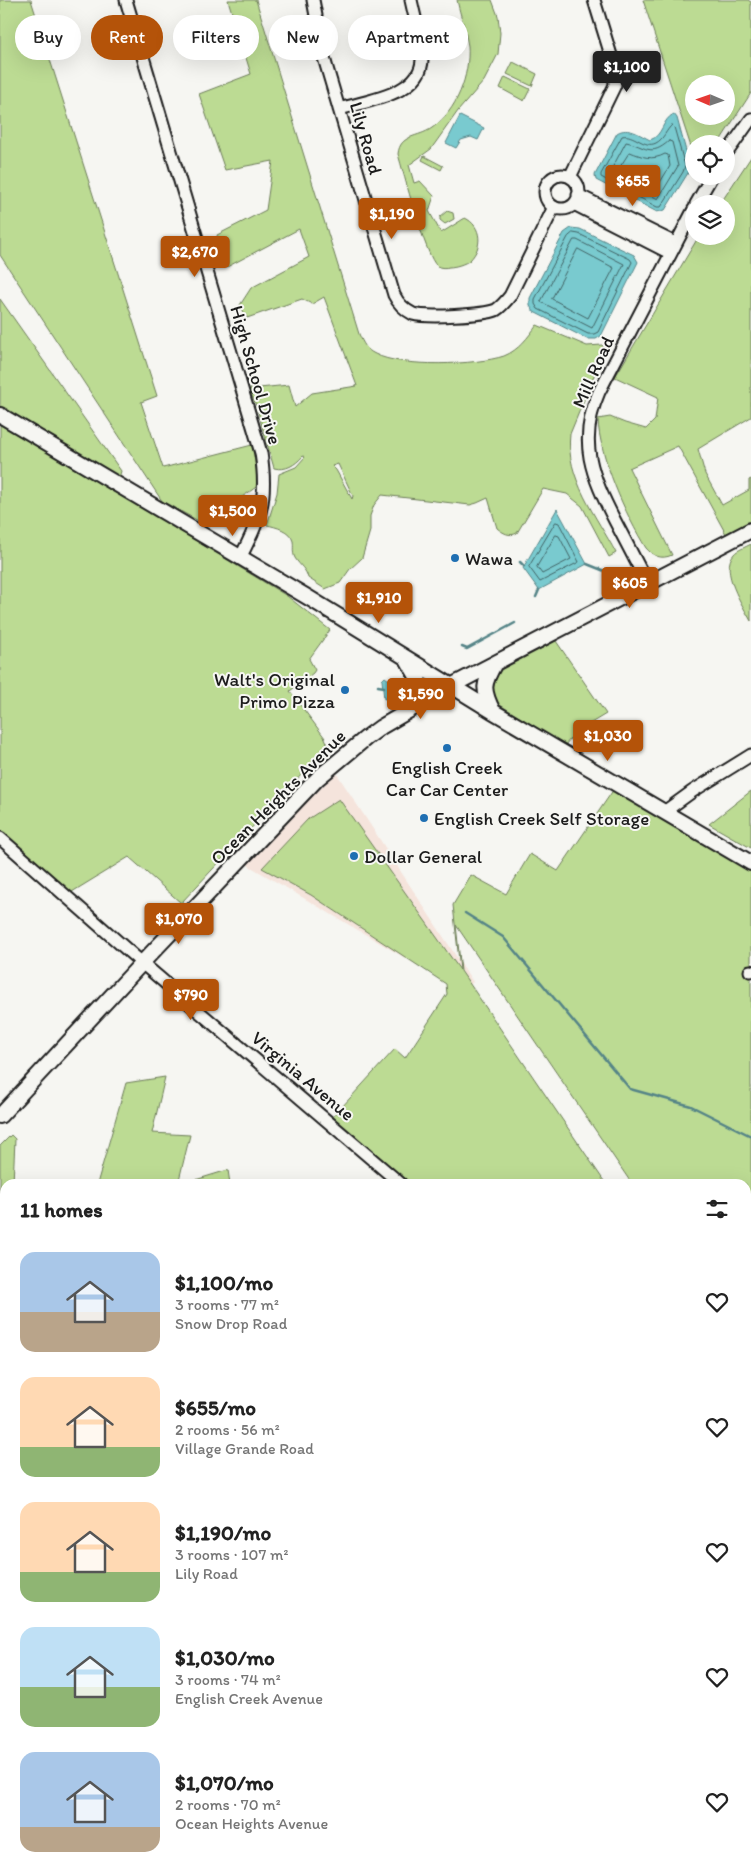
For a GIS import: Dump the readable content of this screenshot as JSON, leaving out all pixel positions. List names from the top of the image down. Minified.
{"streets":{"main road":["Ocean Heights Avenue"],"street":["Lily Road","Mill Road","High School Drive","Virginia Avenue"]},"crossings":[["Mill Road","Ocean Heights Avenue"],["Ocean Heights Avenue","Virginia Avenue"]],"places":["Wawa","Walt's Original Primo Pizza","English Creek Car Car Center","English Creek Self Storage","Dollar General"],"north":"left","page":{"chip":["Buy","Rent","Filters","New","Apartment"],"price":["$1,100","$655","$1,190","$2,670","$1,500","$605","$1,910","$1,590","$1,030","$1,070","$790"],"heading":"11 homes","list":[{"name":"$1,100/mo","note":"3 rooms · 77 m² · Snow Drop Road"},{"name":"$655/mo","note":"2 rooms · 56 m² · Village Grande Road"},{"name":"$1,190/mo","note":"3 rooms · 107 m² · Lily Road"},{"name":"$1,030/mo","note":"3 rooms · 74 m² · English Creek Avenue"},{"name":"$1,070/mo","note":"2 rooms · 70 m² · Ocean Heights Avenue"}]}}
